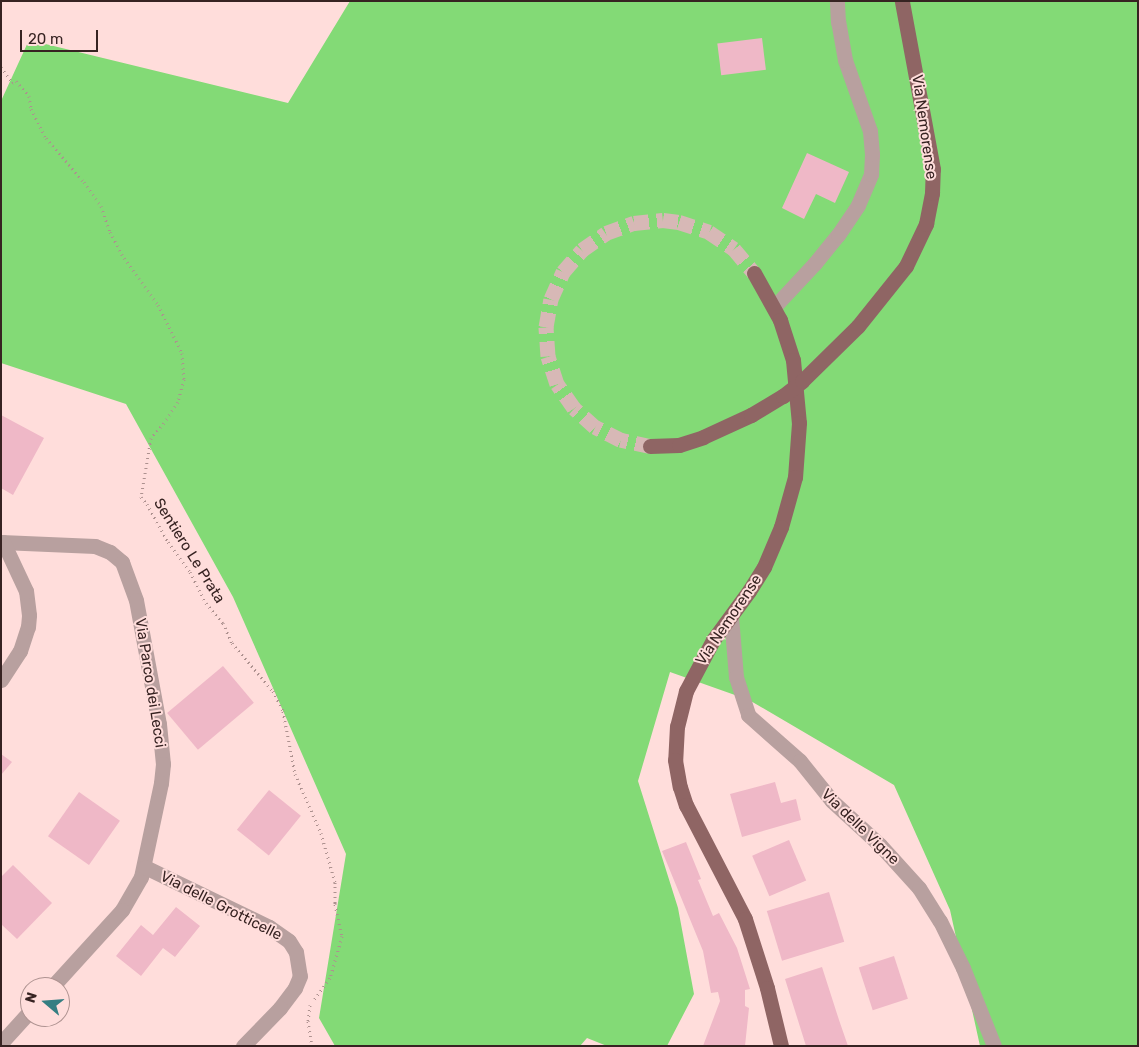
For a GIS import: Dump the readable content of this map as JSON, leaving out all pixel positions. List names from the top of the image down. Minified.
{"streets":{"main road":["Via Nemorense"],"street":["Via Parco dei Lecci","Via delle Vigne","Via delle Grotticelle"],"path":["Sentiero Le Prata"]},"crossings":[["Via Nemorense","Via delle Vigne"],["Via Parco dei Lecci","Via delle Grotticelle"]],"scale_bar":"20 m","north":"left"}
